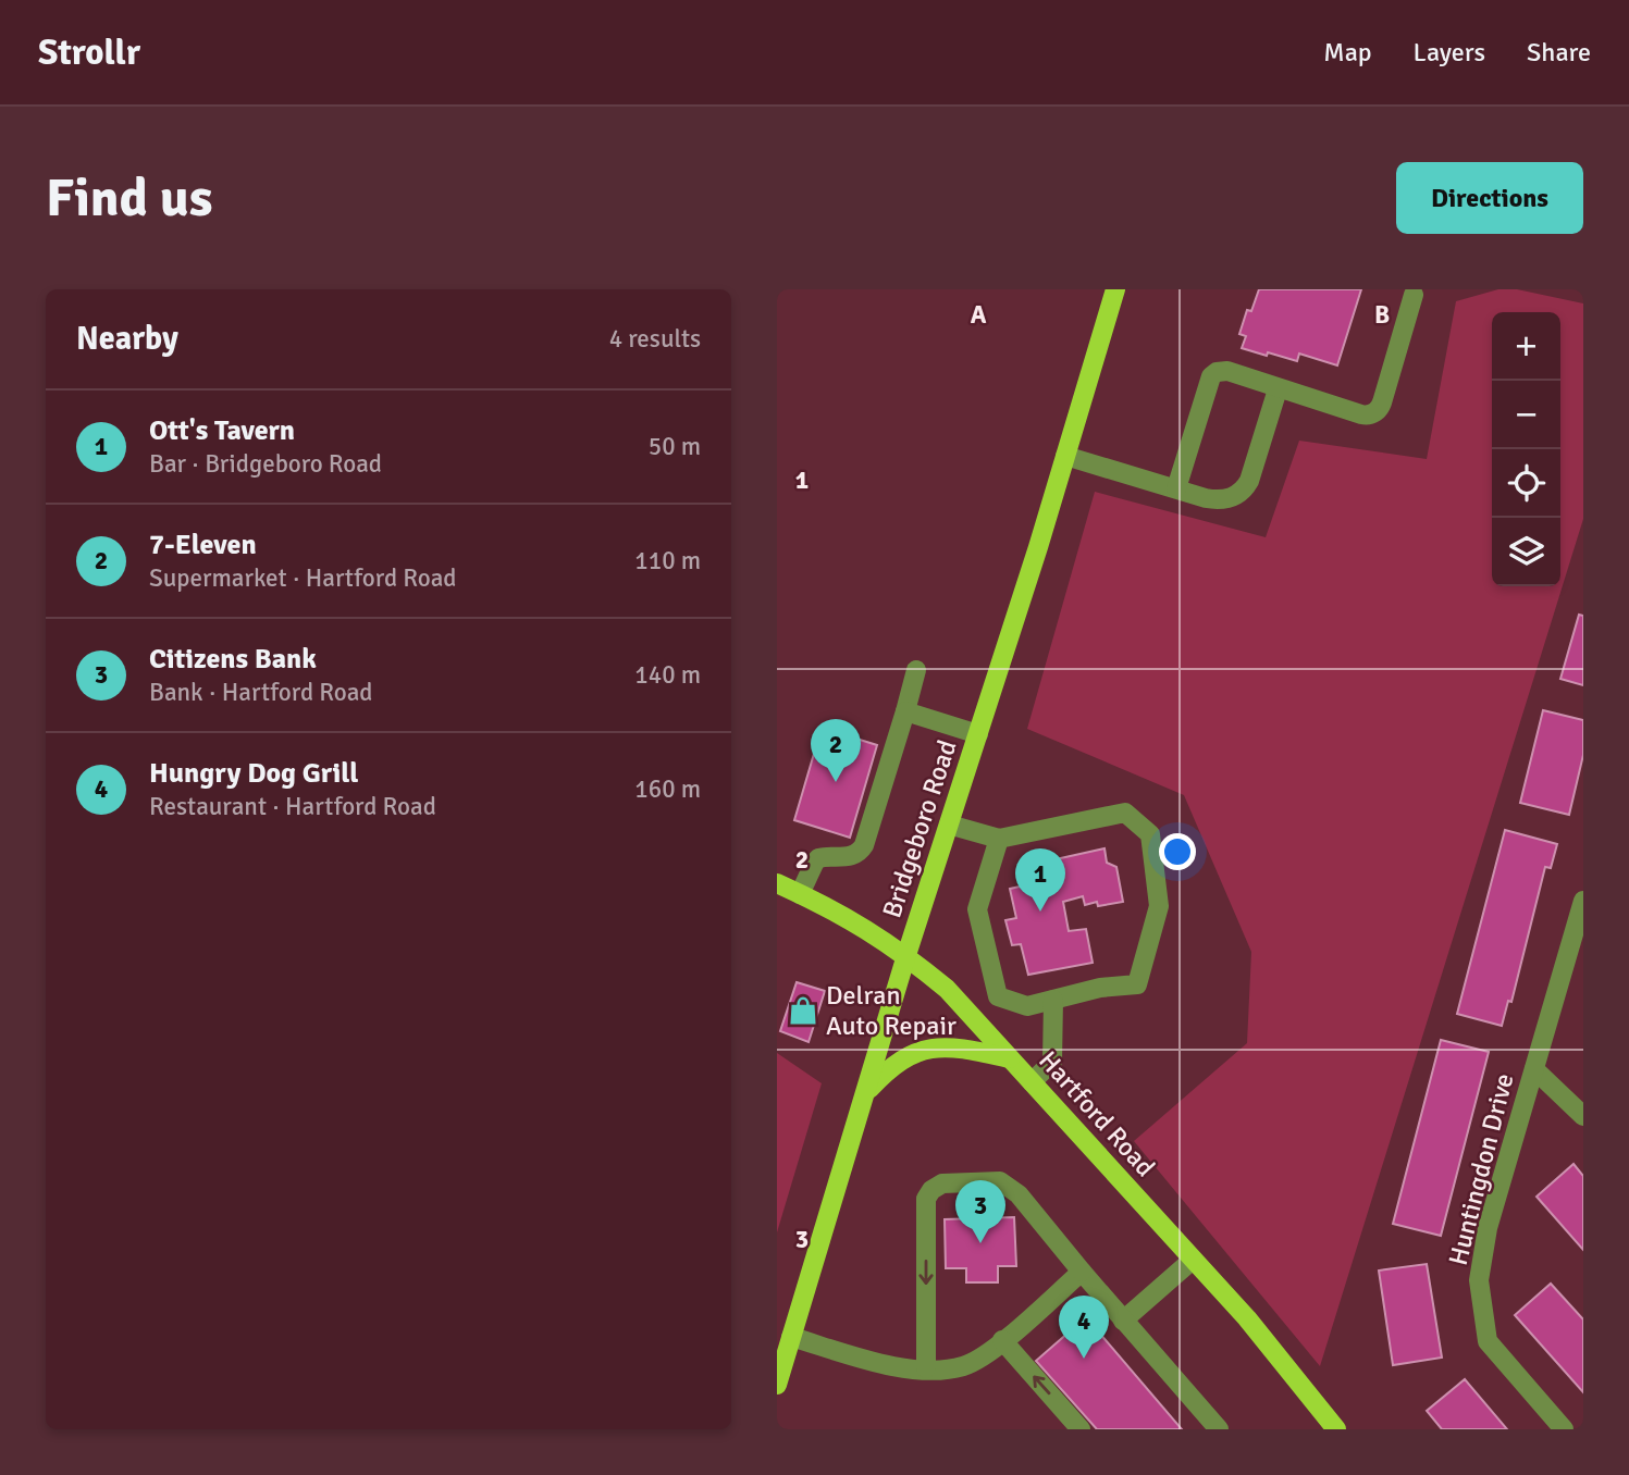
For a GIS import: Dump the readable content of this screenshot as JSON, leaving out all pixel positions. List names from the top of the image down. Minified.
{"streets":{"main road":["Bridgeboro Road","Hartford Road"],"street":["Huntingdon Drive"]},"crossings":[["Bridgeboro Road","Hartford Road"]],"places":{"shop":["Delran Auto Repair"]},"page":{"header":"Strollr","nav":["Map","Layers","Share"],"buttons":"Directions","title":"Find us","heading":["Nearby","4 results"],"map_buttons":["+","−"],"list":[{"mark":"1","name":"Ott's Tavern","note":"Bar · Bridgeboro Road","value":"50 m"},{"mark":"2","name":"7-Eleven","note":"Supermarket · Hartford Road","value":"110 m"},{"mark":"3","name":"Citizens Bank","note":"Bank · Hartford Road","value":"140 m"},{"mark":"4","name":"Hungry Dog Grill","note":"Restaurant · Hartford Road","value":"160 m"}],"pins":["2","1","3","4"]},"grid":{"columns":["A","B"],"rows":["1","2","3"]}}
